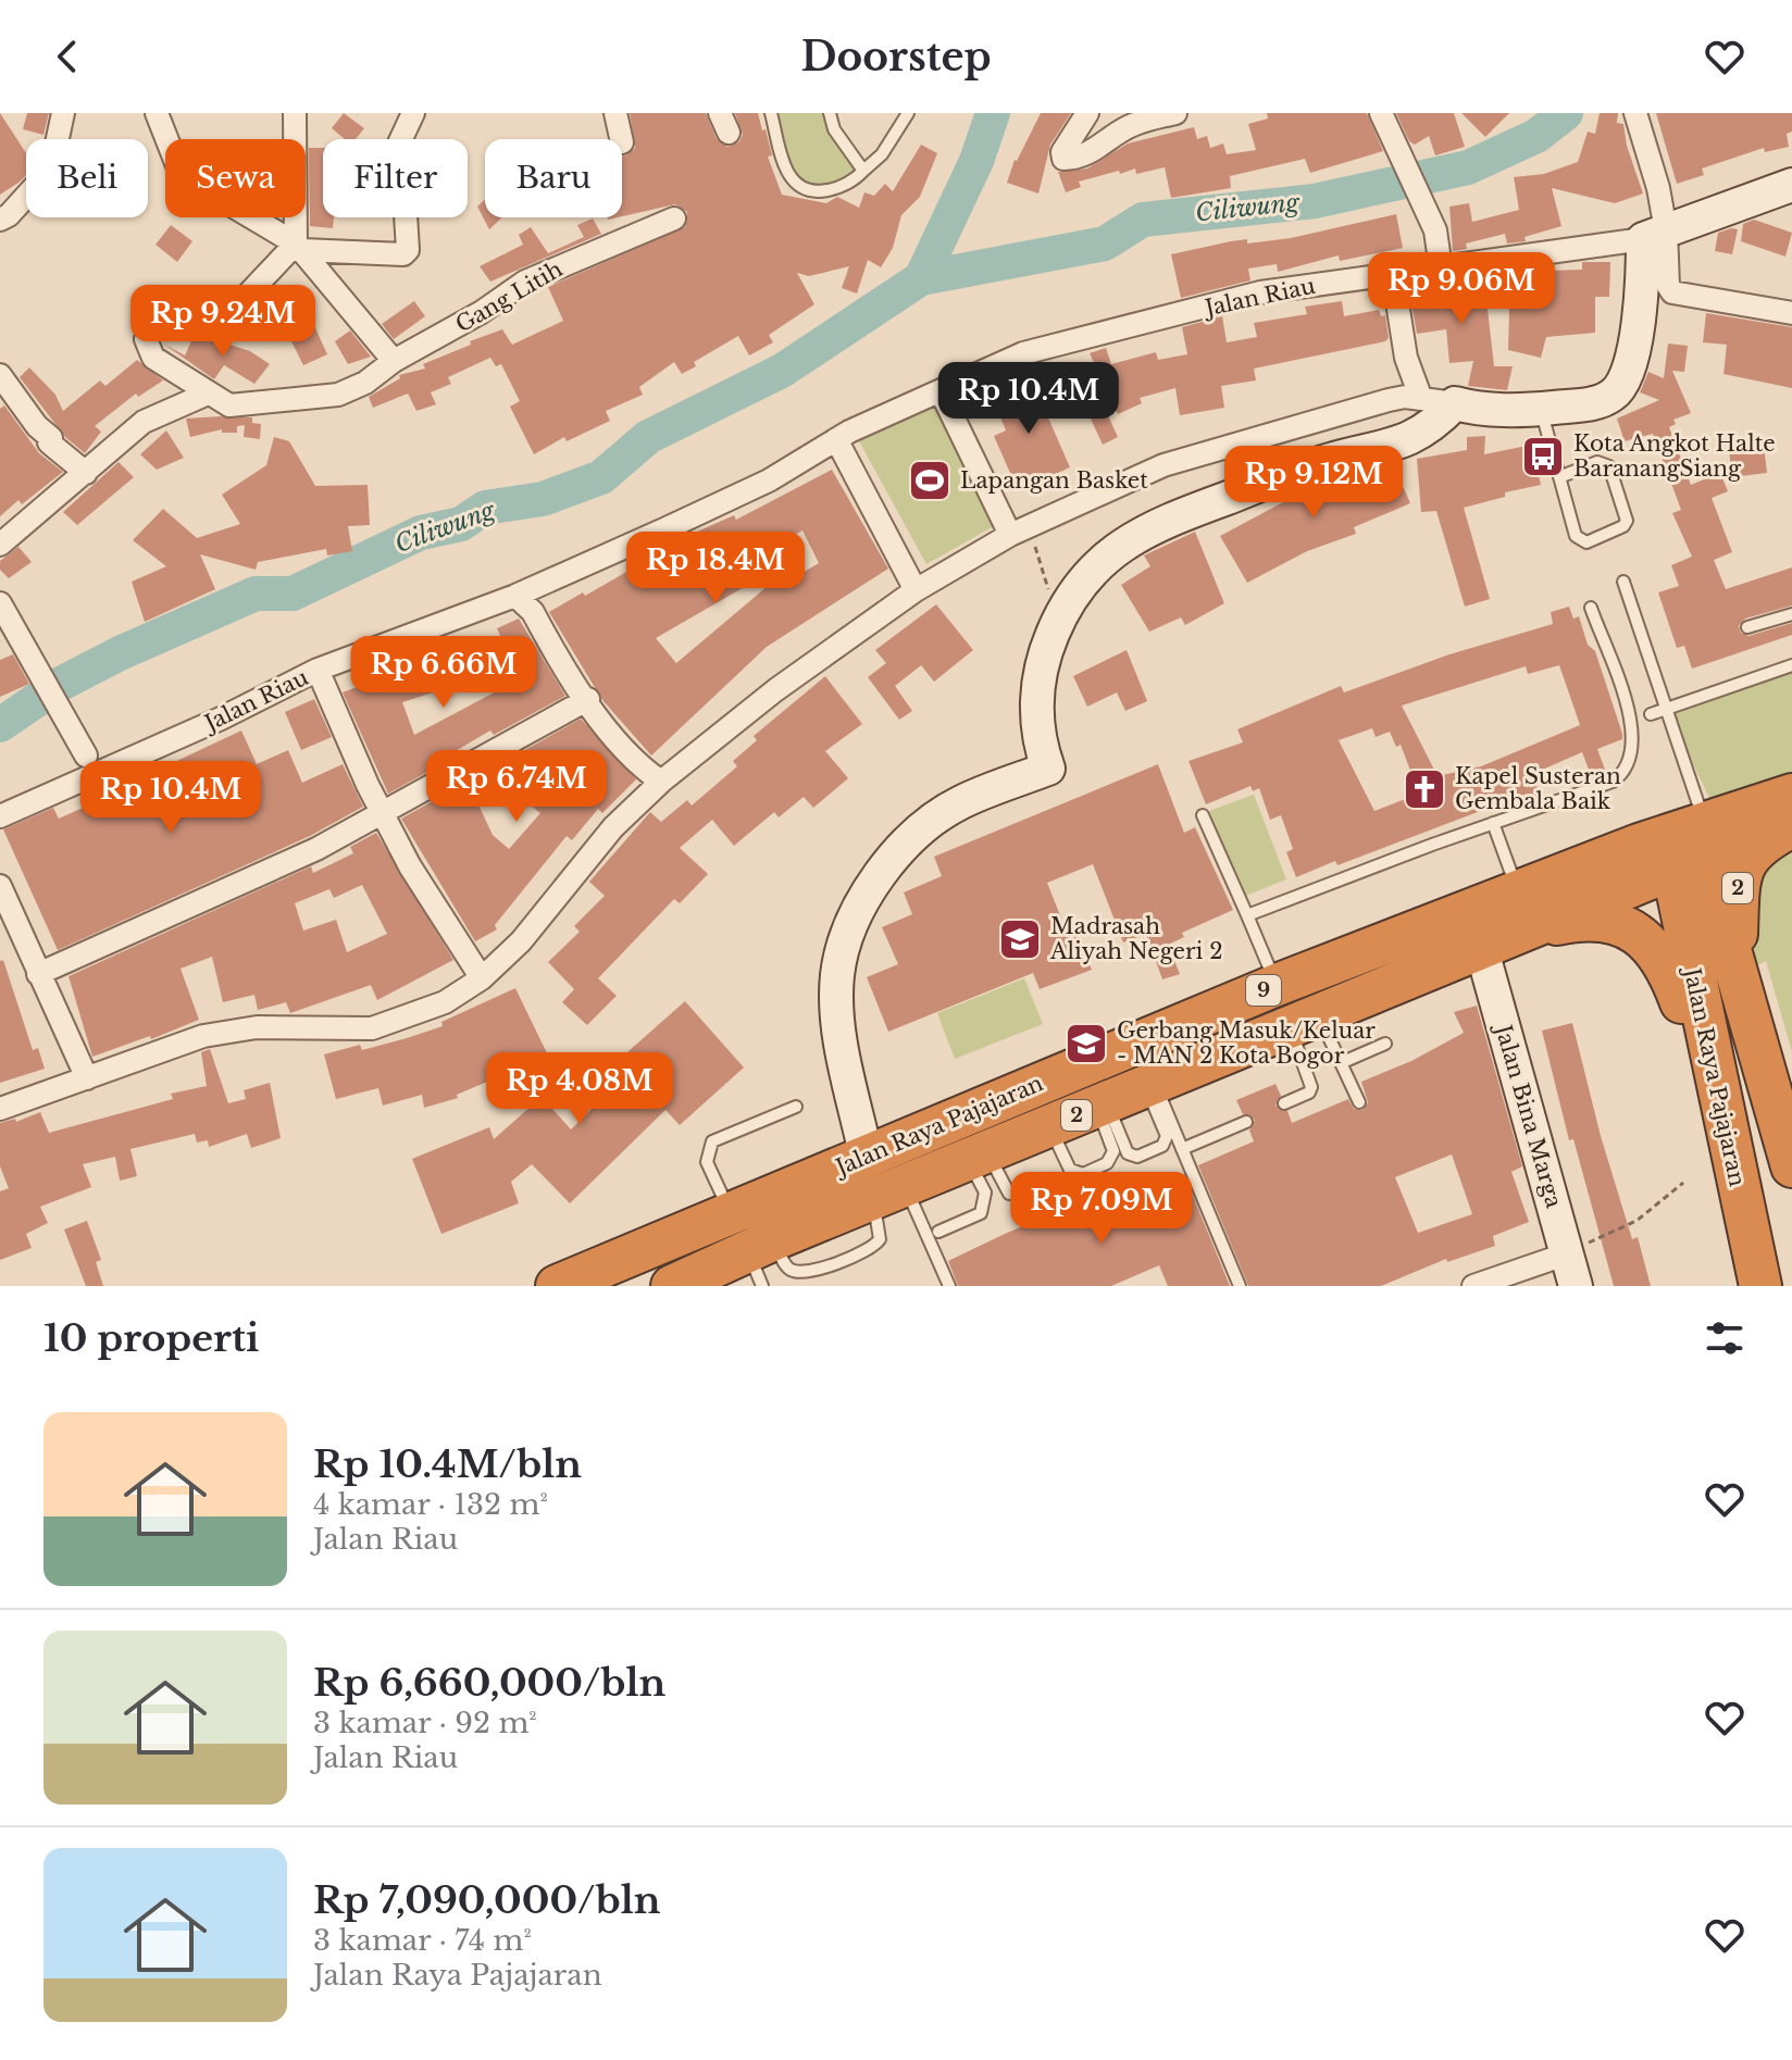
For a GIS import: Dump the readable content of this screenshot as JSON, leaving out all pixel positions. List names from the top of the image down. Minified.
{"streets":{"highway":["2","9","Jalan Raya Pajajaran"],"street":["Gang Litih","Jalan Riau","Jalan Bina Marga"]},"crossings":[["2","Jalan Raya Pajajaran"],["Jalan Raya Pajajaran","Jalan Bina Marga"]],"water":["Ciliwung"],"places":{"bus stop":["Kota Angkot Halte BaranangSiang"],"sports":["Lapangan Basket"],"church":["Kapel Susteran Gembala Baik"],"school or university":["Madrasah Aliyah Negeri 2","Gerbang Masuk/Keluar - MAN 2 Kota Bogor"]},"page":{"header":"Doorstep","chip":["Beli","Sewa","Filter","Baru"],"price":["Rp 9.06M","Rp 9.24M","Rp 10.4M","Rp 9.12M","Rp 18.4M","Rp 6.66M","Rp 6.74M","Rp 10.4M","Rp 4.08M","Rp 7.09M"],"heading":"10 properti","list":[{"name":"Rp 10.4M/bln","note":"4 kamar · 132 m² · Jalan Riau"},{"name":"Rp 6,660,000/bln","note":"3 kamar · 92 m² · Jalan Riau"},{"name":"Rp 7,090,000/bln","note":"3 kamar · 74 m² · Jalan Raya Pajajaran"}]}}
